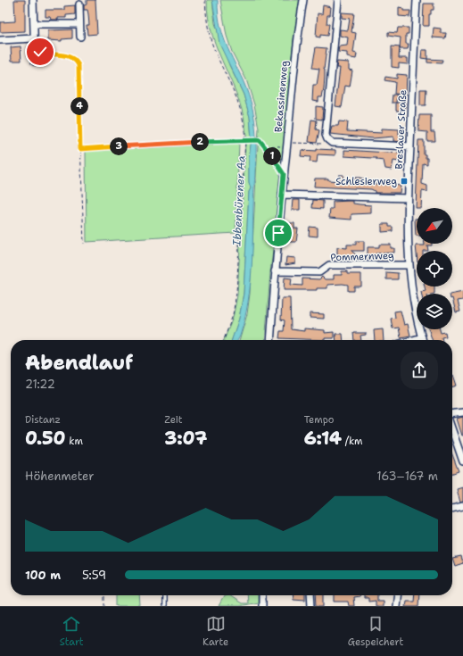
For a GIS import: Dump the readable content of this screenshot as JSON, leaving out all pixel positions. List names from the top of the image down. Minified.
{"streets":{"street":["Bekassinenweg","Breslauer Straße","Pommernweg"]},"crossings":[["Bekassinenweg","Pommernweg"],["Breslauer Straße","Pommernweg"]],"water":["Ibbenbürener Aa"],"places":{"transit":["Schlesierweg"]},"north":"bottom left","page":{"pins":["4","2","3","1"],"heading":["Abendlauf","21:22"],"stats":[["Distanz","0.50 km"],["Zeit","3:07"],["Tempo","6:14 /km"]],"chart":["Höhenmeter","163–167 m"],"list":[{"name":"100 m","note":"5:59"}],"tabs":["Start","Karte","Gespeichert"]}}
